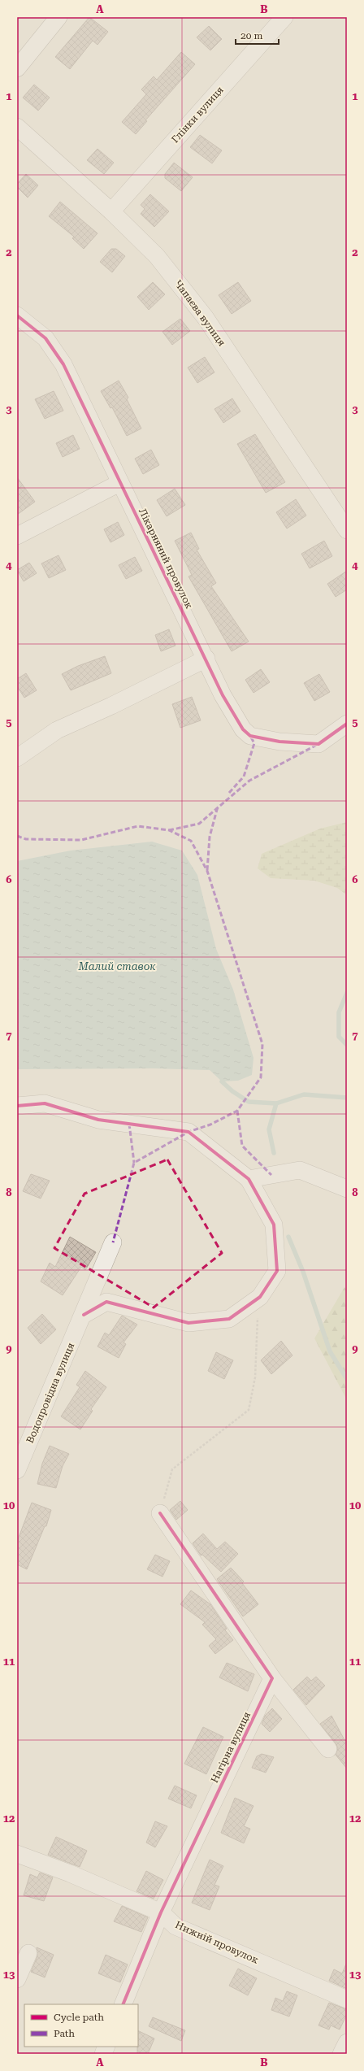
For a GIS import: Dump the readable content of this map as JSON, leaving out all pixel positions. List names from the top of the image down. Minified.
{"streets":{"street":["Глінки вулиця","Чапаєва вулиця","Лікарняний провулок","Водопровідна вулиця","Нагірна вулиця","Нижній провулок"]},"crossings":[["Глінки вулиця","Чапаєва вулиця"],["Нагірна вулиця","Нижній провулок"]],"water":["Малий ставок"],"legend":["Cycle path","Path"],"scale_bar":"20 m","grid":{"columns":["A","B"],"rows":["1","2","3","4","5","6","7","8","9","10","11","12","13"]}}
